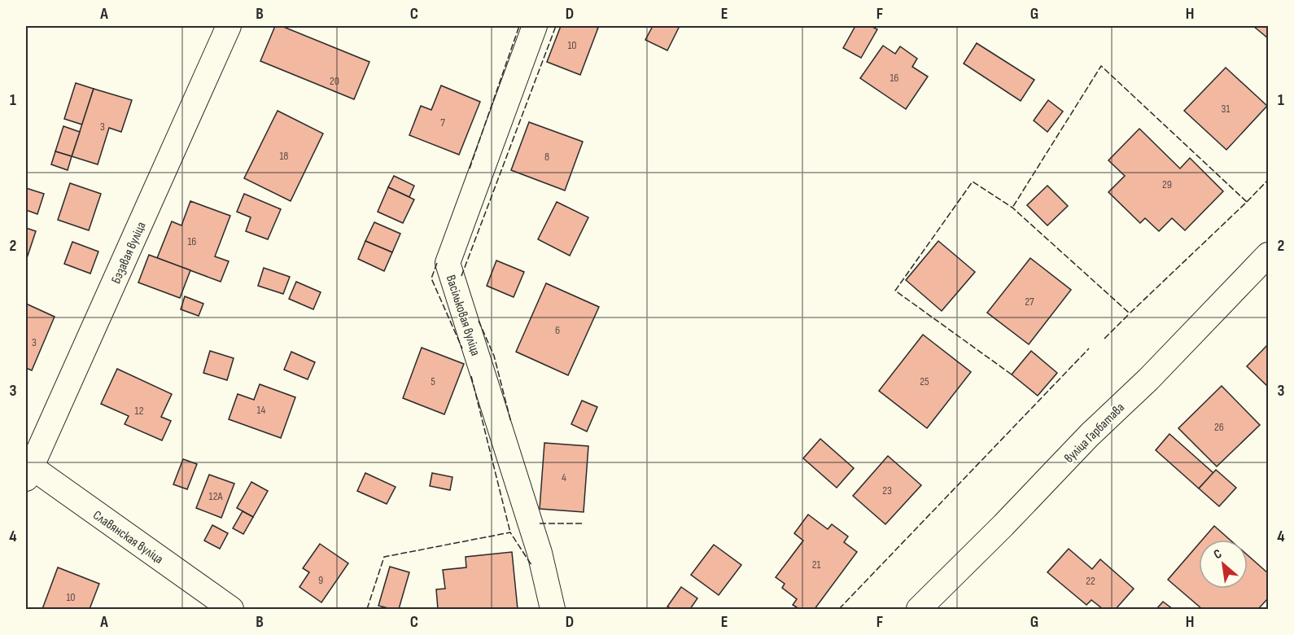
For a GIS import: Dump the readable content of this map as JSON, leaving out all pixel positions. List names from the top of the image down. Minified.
{"streets":{"street":["Бэзавая вуліца","Васільковая вуліца","вуліца Гарбатава","Славянская вуліца"]},"crossings":[["Бэзавая вуліца","Славянская вуліца"]],"house_numbers":["10","16","20","31","7","3","18","8","29","16","27","6","3","5","25","14","12","26","4","23","12А","21","9","22","10"],"north":"top left","grid":{"columns":["A","B","C","D","E","F","G","H"],"rows":["1","2","3","4"]}}
